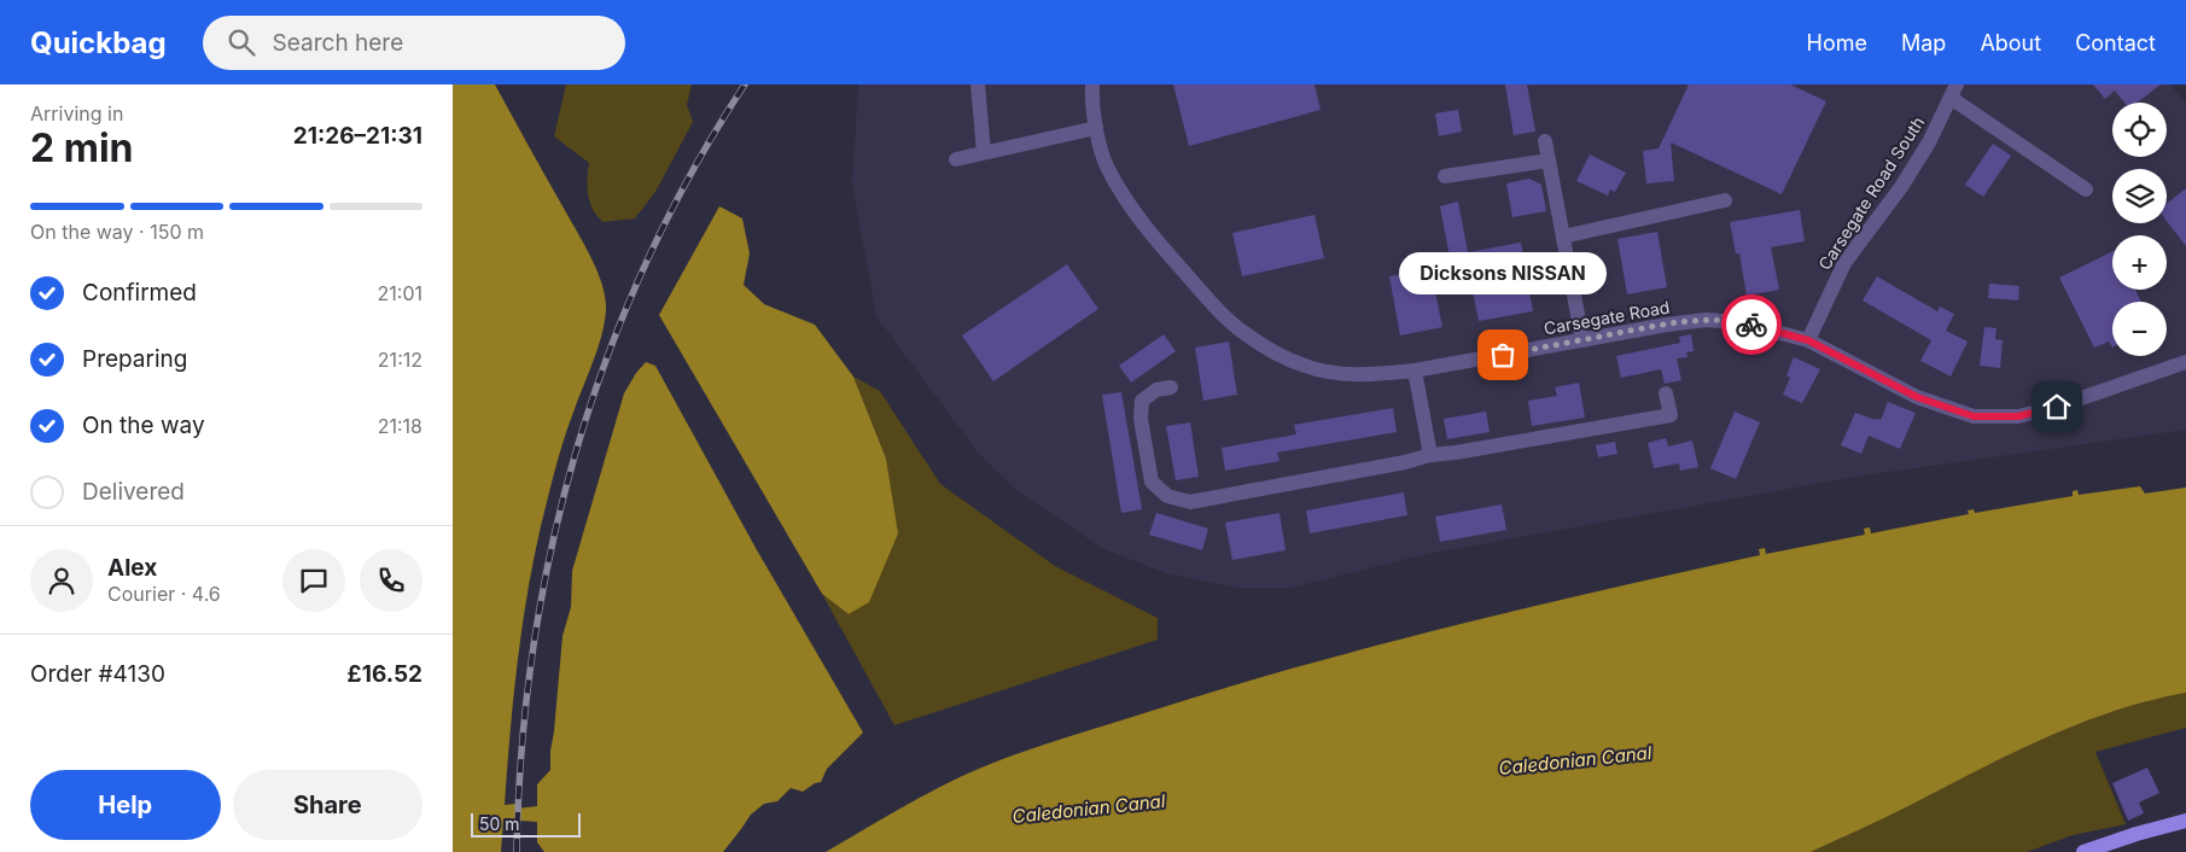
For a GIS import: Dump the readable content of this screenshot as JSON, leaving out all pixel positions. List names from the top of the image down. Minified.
{"streets":{"street":["Carsegate Road South","Carsegate Road"]},"crossings":[["Carsegate Road South","Carsegate Road"]],"water":["Caledonian Canal"],"places":["Dicksons NISSAN"],"scale_bar":"50 m","page":{"header":"Quickbag","search":"Search here","nav":["Home","Map","About","Contact"],"heading":["2 min","Arriving in","21:26–21:31"],"panel":["Alex","Courier · 4.6","Order #4130","£16.52"],"map_buttons":["+","−"],"bar":"On the way · 150 m","bubble":"Dicksons NISSAN","list":[["Confirmed","21:01"],["Preparing","21:12"],["On the way","21:18"],"Delivered"],"buttons":["Help","Share"],"scale":"50 m"}}
